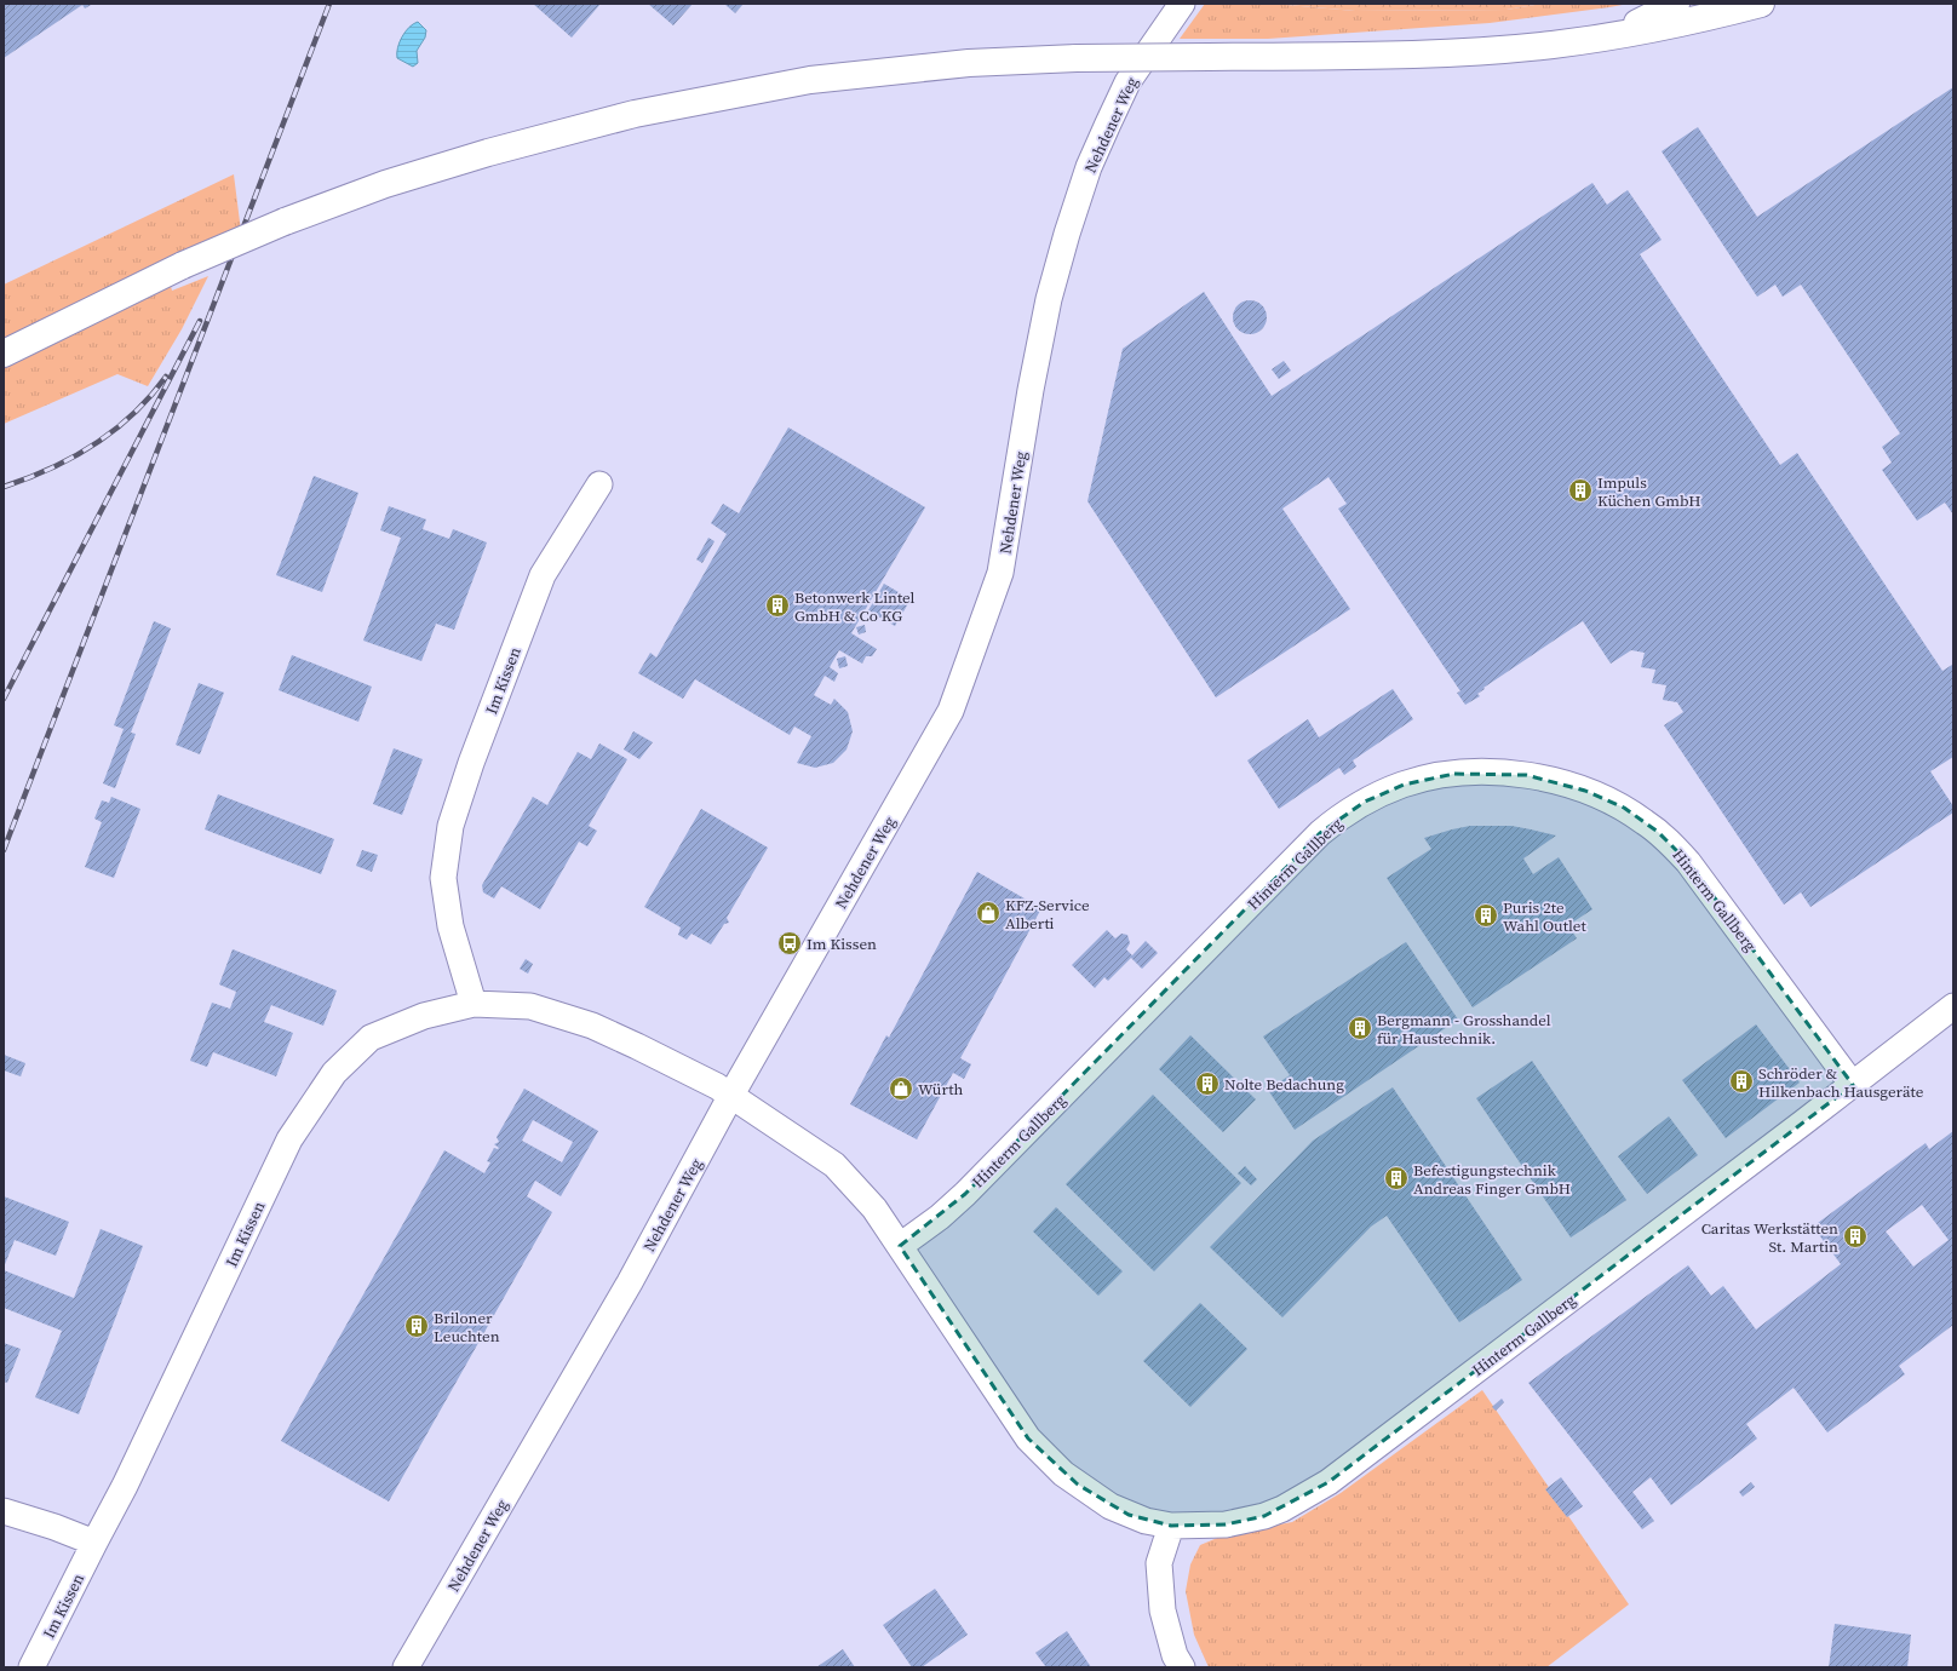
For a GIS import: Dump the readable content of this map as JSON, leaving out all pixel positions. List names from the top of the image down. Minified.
{"streets":{"street":["Nehdener Weg","Im Kissen","Hinterm Gallberg"]},"crossings":[["Nehdener Weg","Im Kissen"],["Nehdener Weg","Hinterm Gallberg"],["Im Kissen","Hinterm Gallberg"]],"places":{"building":["Impuls Küchen GmbH","Betonwerk Lintel GmbH & Co KG","Puris 2te Wahl Outlet","Bergmann - Grosshandel für Haustechnik.","Schröder & Hilkenbach Hausgeräte","Nolte Bedachung","Befestigungstechnik Andreas Finger GmbH","Caritas Werkstätten St. Martin","Briloner Leuchten"],"shop":["KFZ-Service Alberti","Würth"],"bus stop":["Im Kissen"]}}
